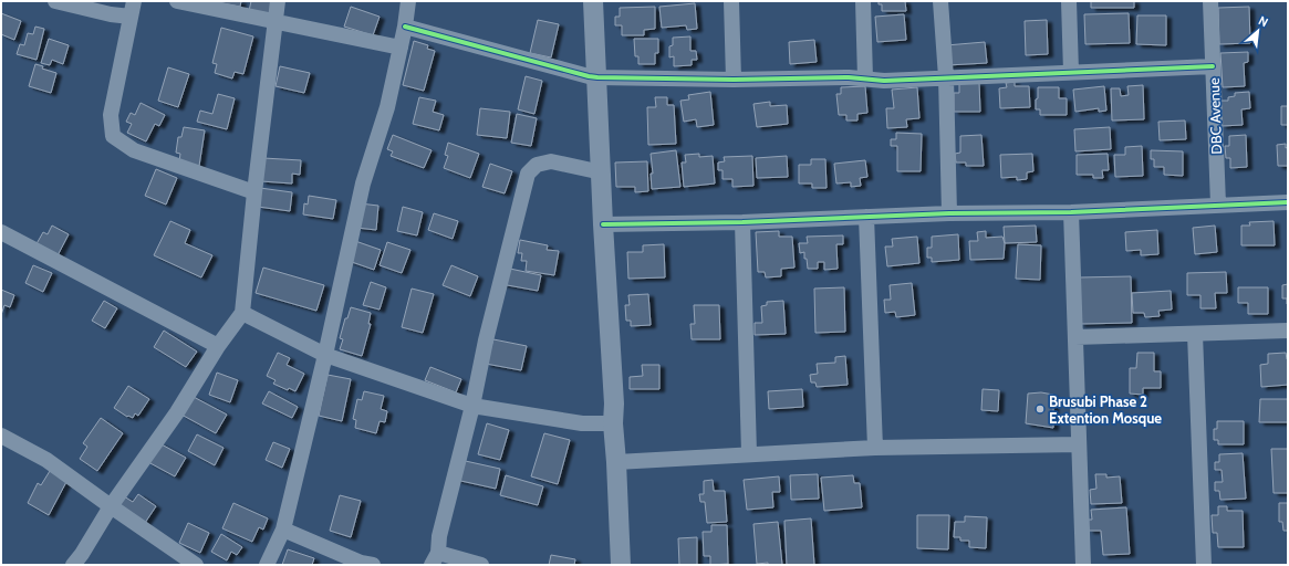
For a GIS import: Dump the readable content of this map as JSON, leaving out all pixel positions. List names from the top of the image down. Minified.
{"streets":{"street":["DBC Avenue"]},"places":["Brusubi Phase 2 Extention Mosque"],"north":"top right"}
